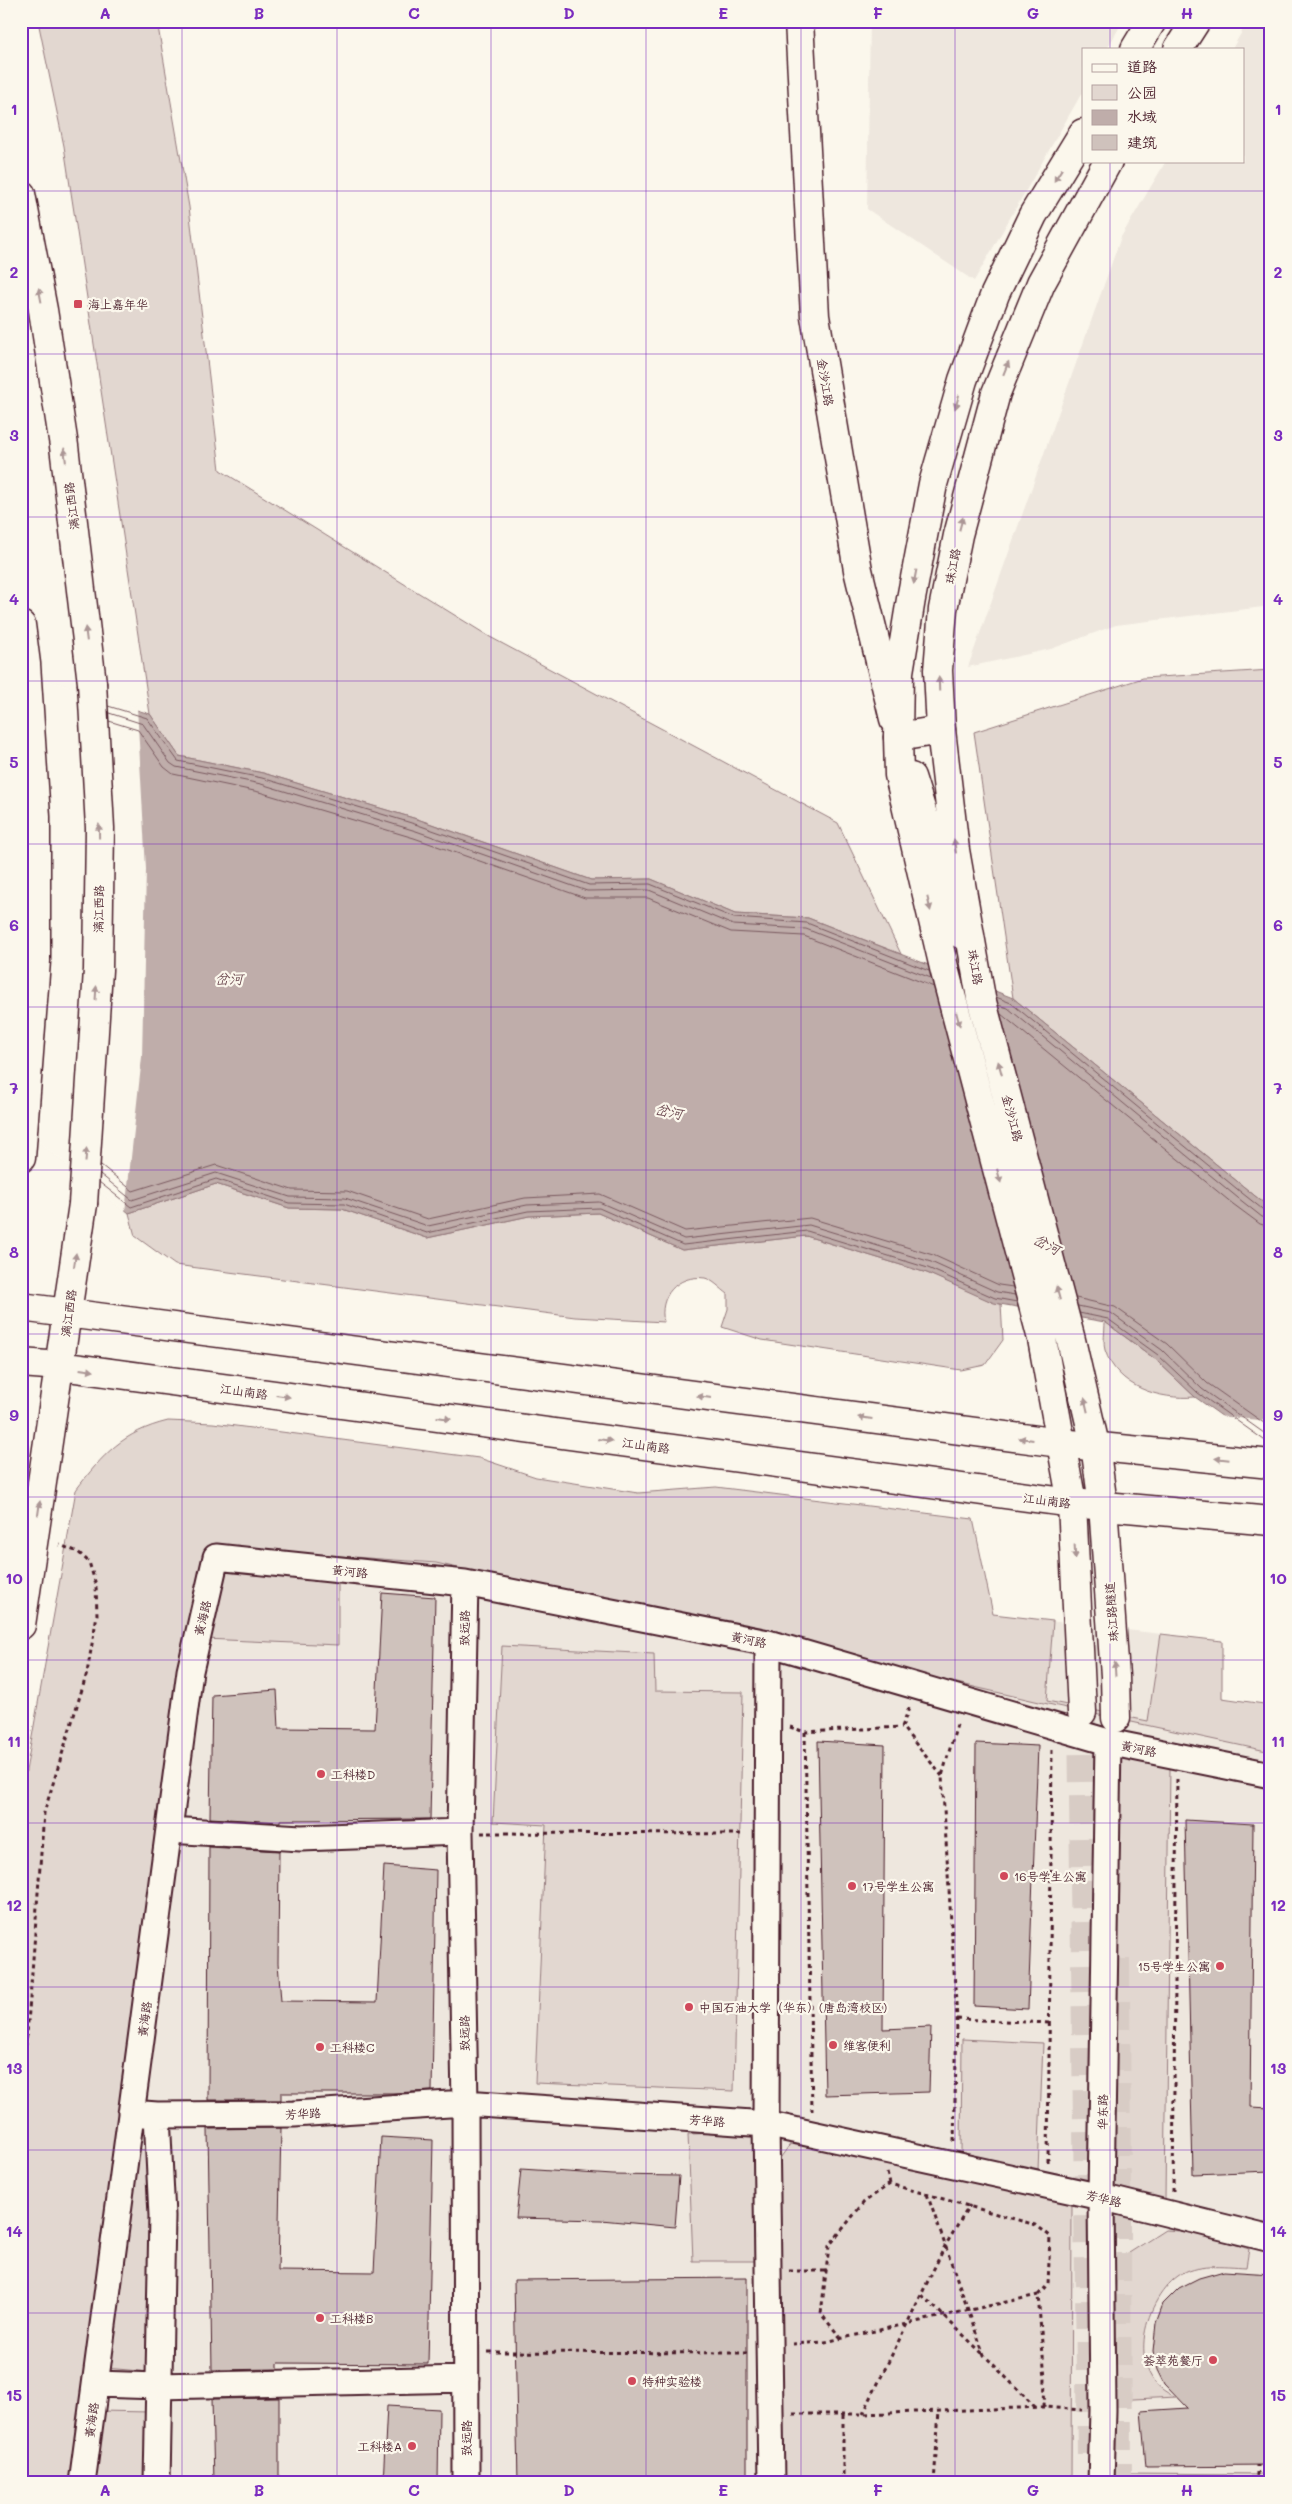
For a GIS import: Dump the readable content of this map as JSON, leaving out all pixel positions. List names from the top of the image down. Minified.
{"streets":{"main road":["金沙江路","漓江西路","珠江路","江山南路","珠江路隧道"],"street":["黄河路","黄海路","致远路","华东路","芳华路"]},"crossings":[["金沙江路","珠江路"],["金沙江路","江山南路"],["金沙江路","珠江路隧道"],["漓江西路","江山南路"],["江山南路","珠江路隧道"],["黄河路","珠江路隧道"],["黄河路","黄海路"],["黄河路","致远路"],["黄河路","华东路"],["珠江路隧道","华东路"],["黄海路","芳华路"],["致远路","芳华路"],["华东路","芳华路"]],"water":["岔河"],"places":{"transit":["海上嘉年华"],"other":["工科楼D","16号学生公寓","17号学生公寓","15号学生公寓","中国石油大学（华东）(唐岛湾校区)","维客便利","工科楼C","工科楼B","荟萃苑餐厅","特种实验楼","工科楼A"]},"legend":["道路","公园","水域","建筑"],"grid":{"columns":["A","B","C","D","E","F","G","H"],"rows":["1","2","3","4","5","6","7","8","9","10","11","12","13","14","15"]}}
